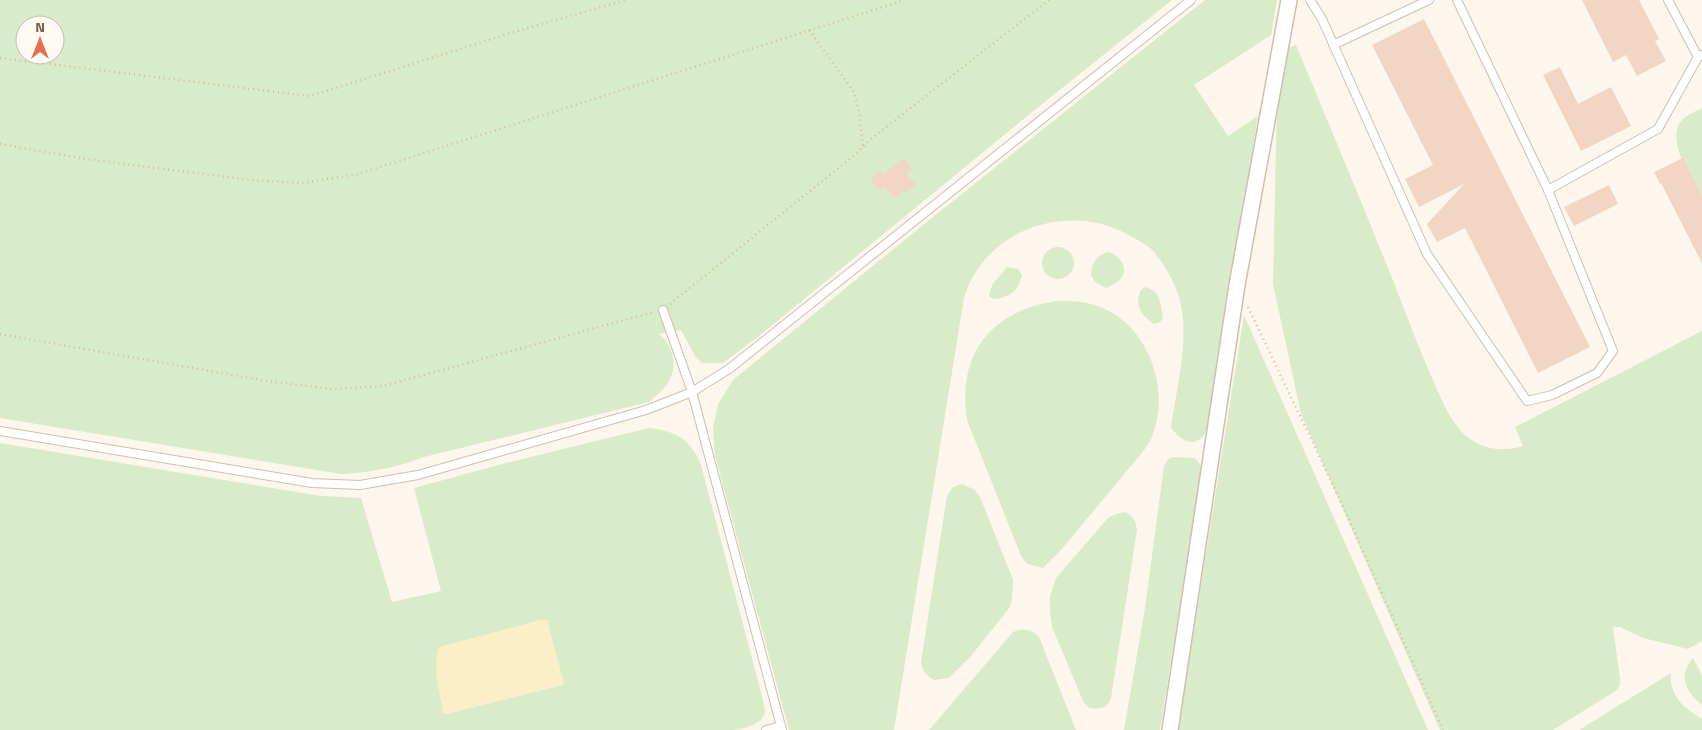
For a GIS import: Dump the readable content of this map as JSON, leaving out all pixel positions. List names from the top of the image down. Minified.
{"north":"top"}
